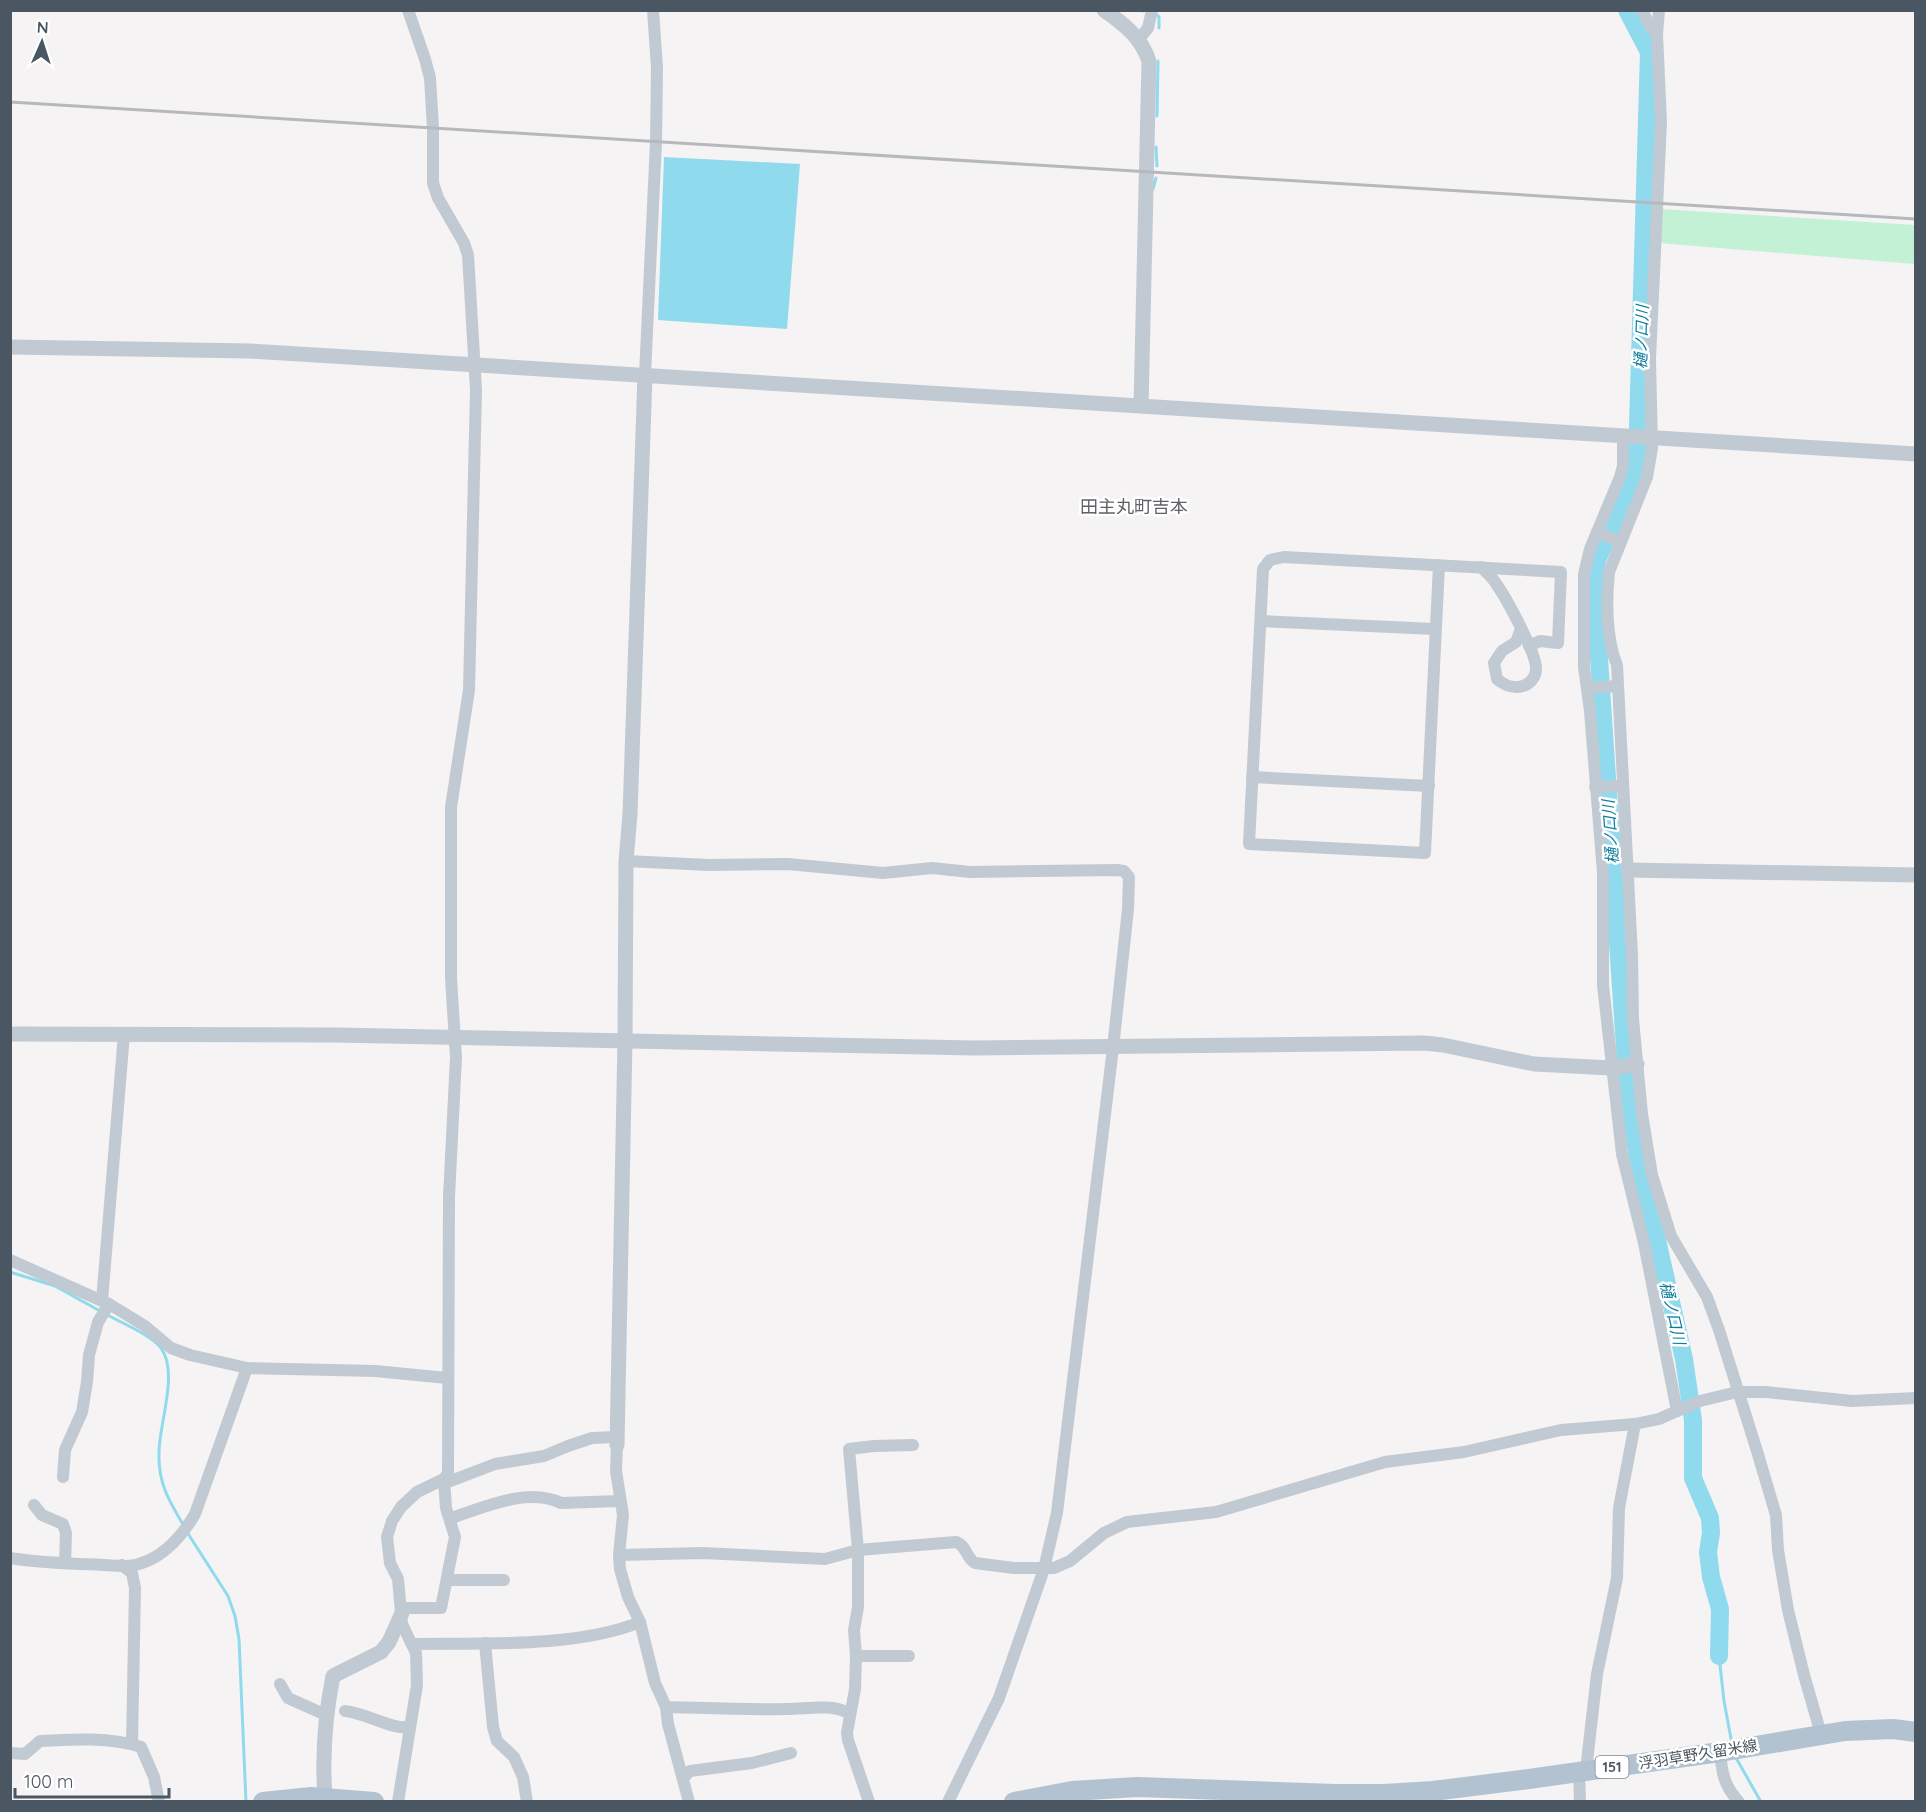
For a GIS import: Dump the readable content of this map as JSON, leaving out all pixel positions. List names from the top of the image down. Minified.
{"streets":{"main road":["浮羽草野久留米線","151"]},"districts":["田主丸町吉本"],"water":["樋ノ口川"],"scale_bar":"100 m","north":"top"}
